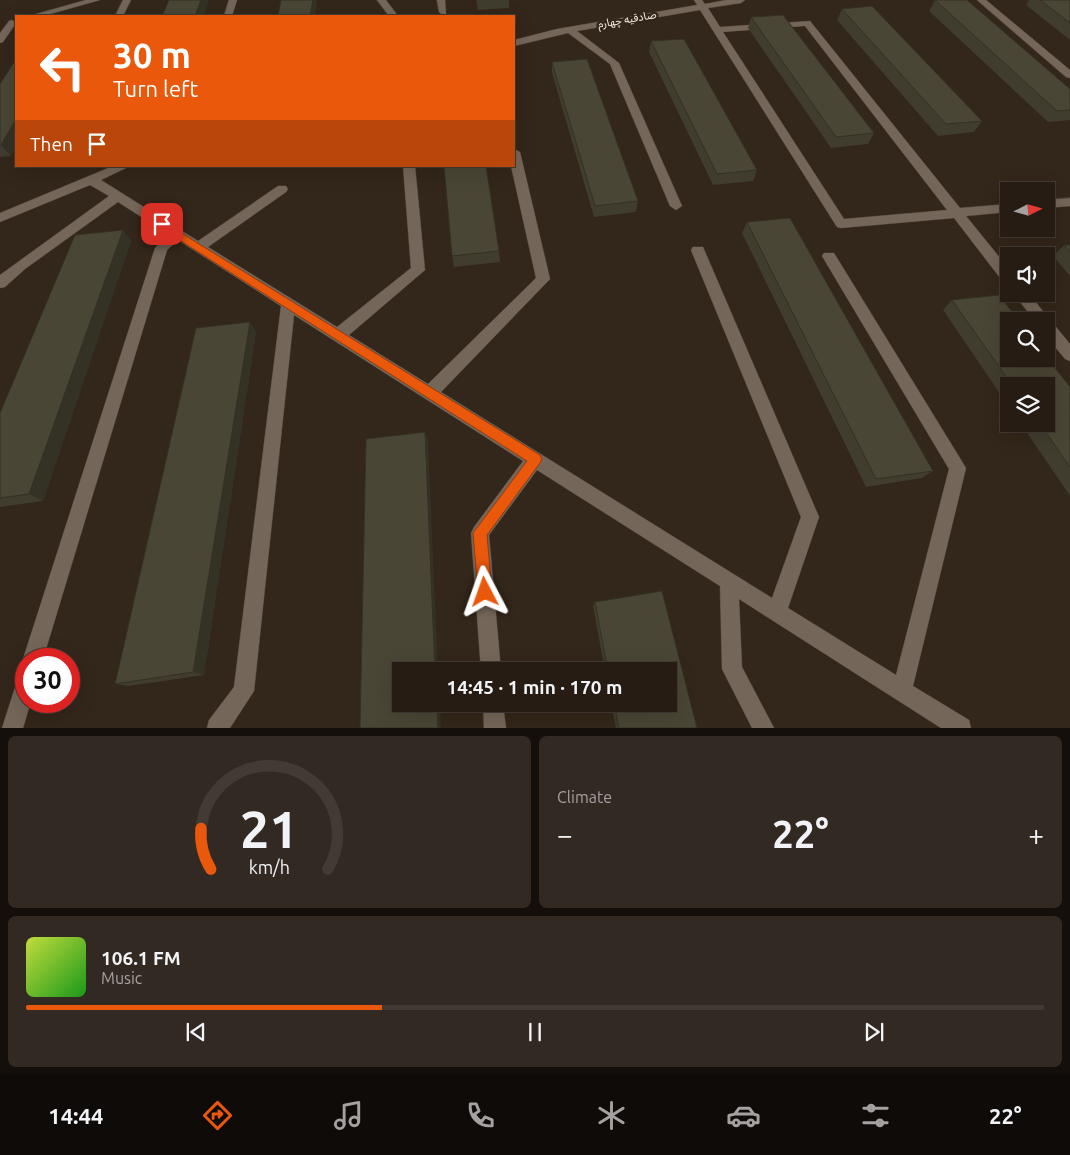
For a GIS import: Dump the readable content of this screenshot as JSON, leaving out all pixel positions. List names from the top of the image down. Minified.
{"streets":{"street":["صادقیه چهارم"]},"north":"right","page":{"turn":["30 m","Turn left"],"then":"Then","limit":"30","trip":"14:45 · 1 min · 170 m","tile":"Climate","heat":["−","22°","+"],"song":["106.1 FM","Music"],"tabs":["14:44","22°"],"gauge":["21","km/h"]}}
